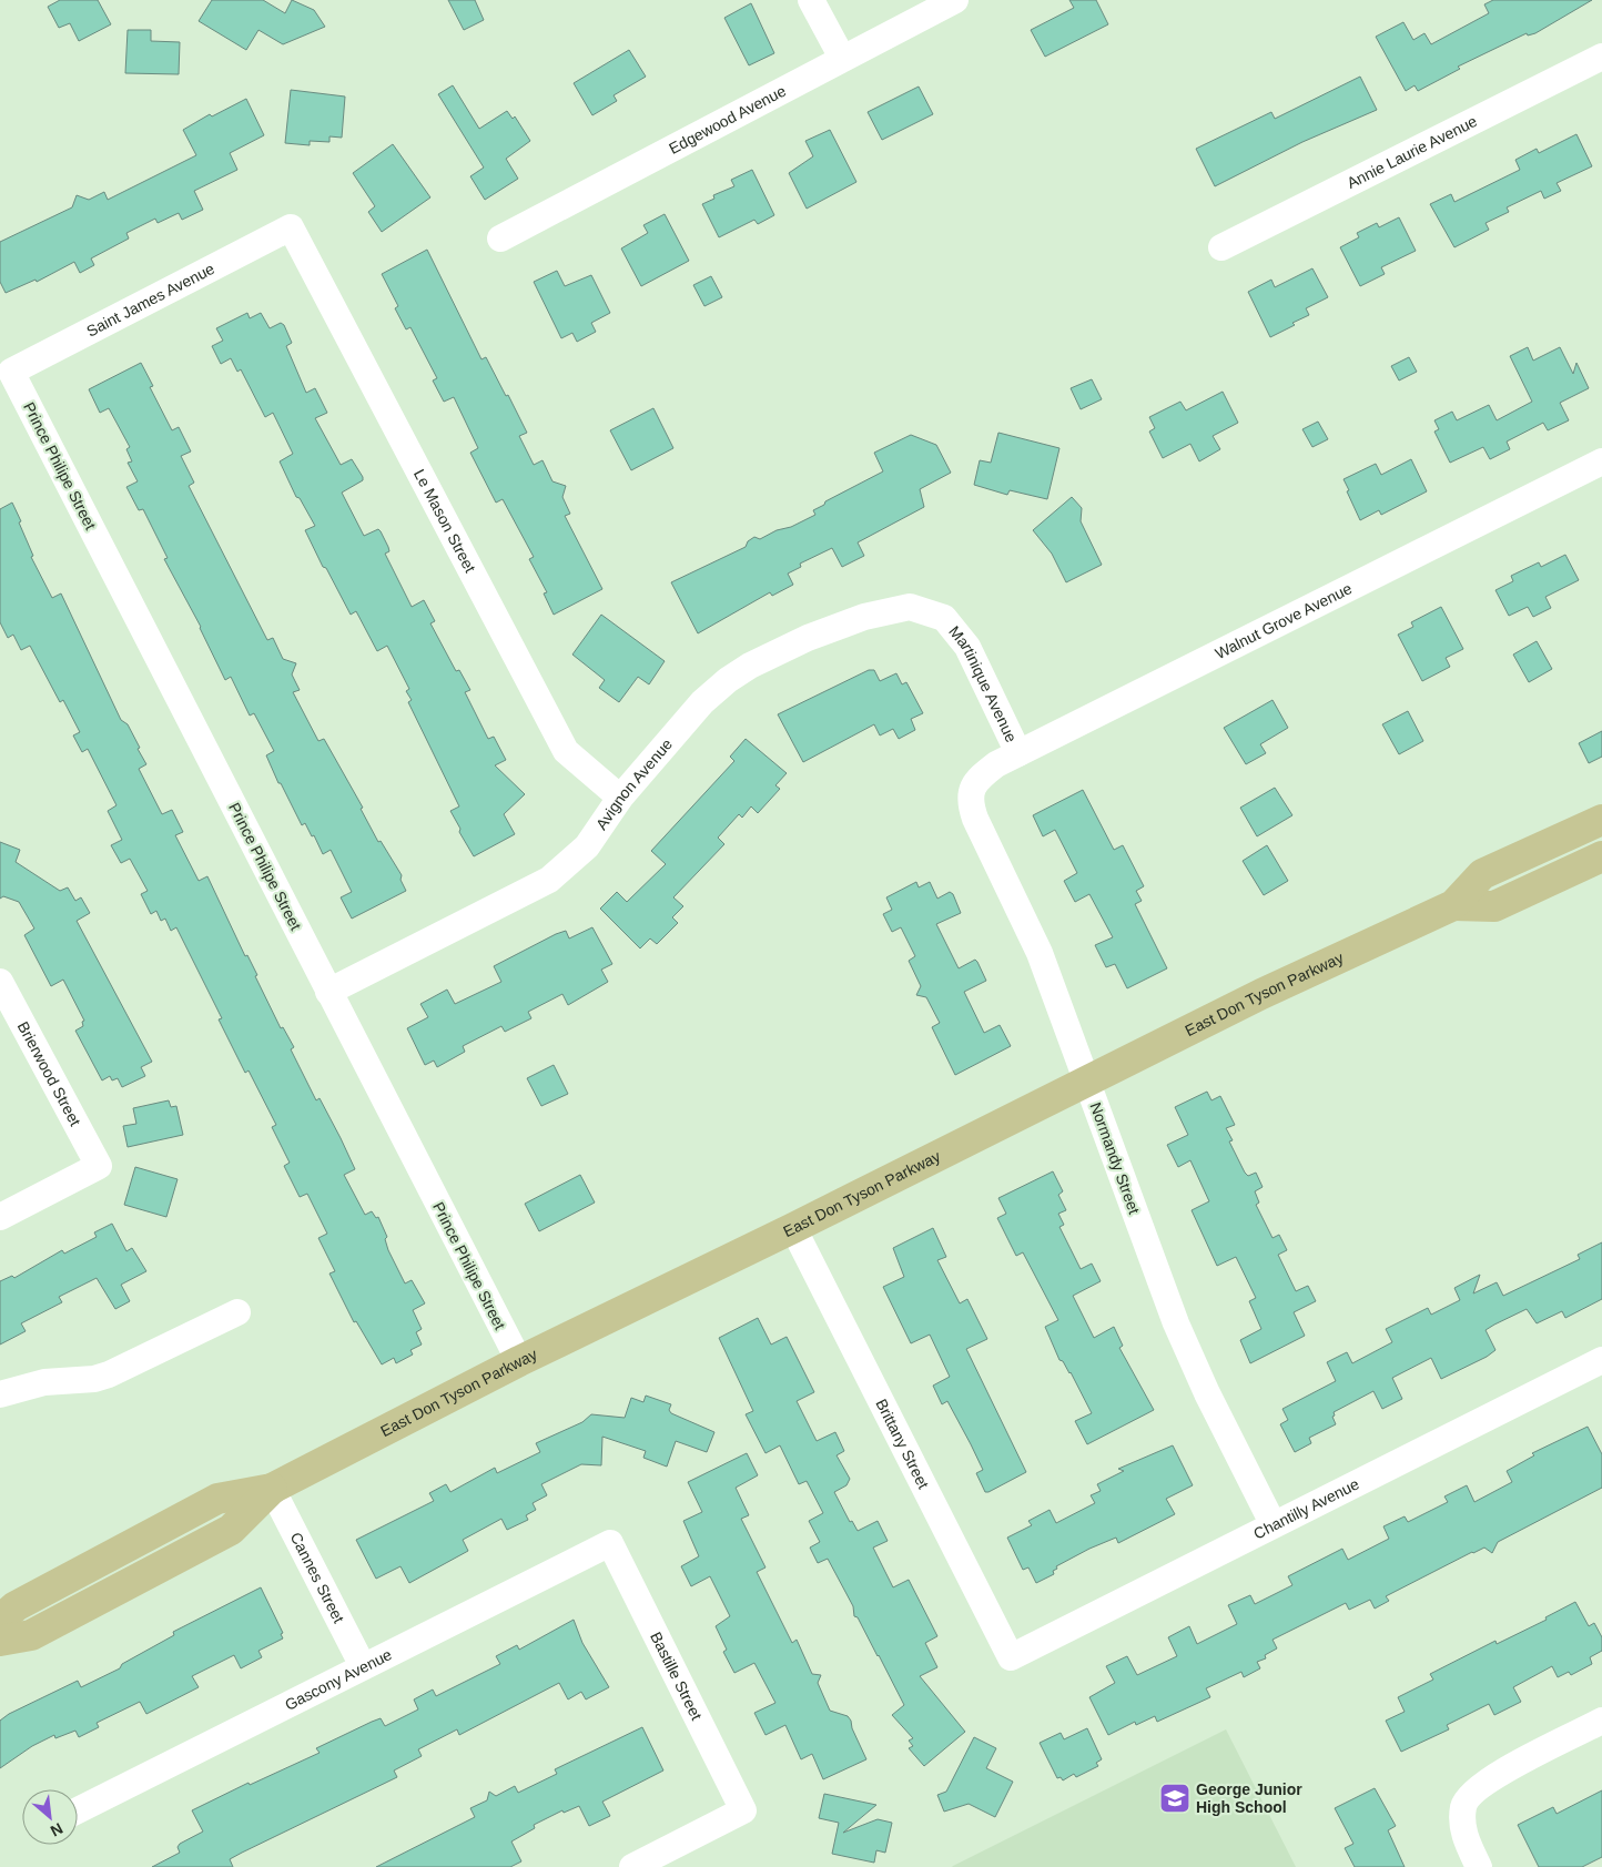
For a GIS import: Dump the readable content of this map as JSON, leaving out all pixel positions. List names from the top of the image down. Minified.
{"streets":{"main road":["East Don Tyson Parkway"],"street":["Edgewood Avenue","Annie Laurie Avenue","Saint James Avenue","Prince Philipe Street","Le Mason Street","Walnut Grove Avenue","Martinique Avenue","Avignon Avenue","Brierwood Street","Normandy Street","Brittany Street","Chantilly Avenue","Cannes Street","Bastille Street","Gascony Avenue"]},"crossings":[["Saint James Avenue","Prince Philipe Street"],["Saint James Avenue","Le Mason Street"],["Prince Philipe Street","Avignon Avenue"],["Prince Philipe Street","East Don Tyson Parkway"],["Le Mason Street","Avignon Avenue"],["Walnut Grove Avenue","Martinique Avenue"],["Walnut Grove Avenue","Normandy Street"],["Martinique Avenue","Avignon Avenue"],["East Don Tyson Parkway","Normandy Street"],["East Don Tyson Parkway","Brittany Street"],["East Don Tyson Parkway","Cannes Street"],["Normandy Street","Chantilly Avenue"],["Brittany Street","Chantilly Avenue"],["Cannes Street","Gascony Avenue"],["Bastille Street","Gascony Avenue"]],"places":{"school or university":["George Junior High School"]},"north":"bottom right"}
